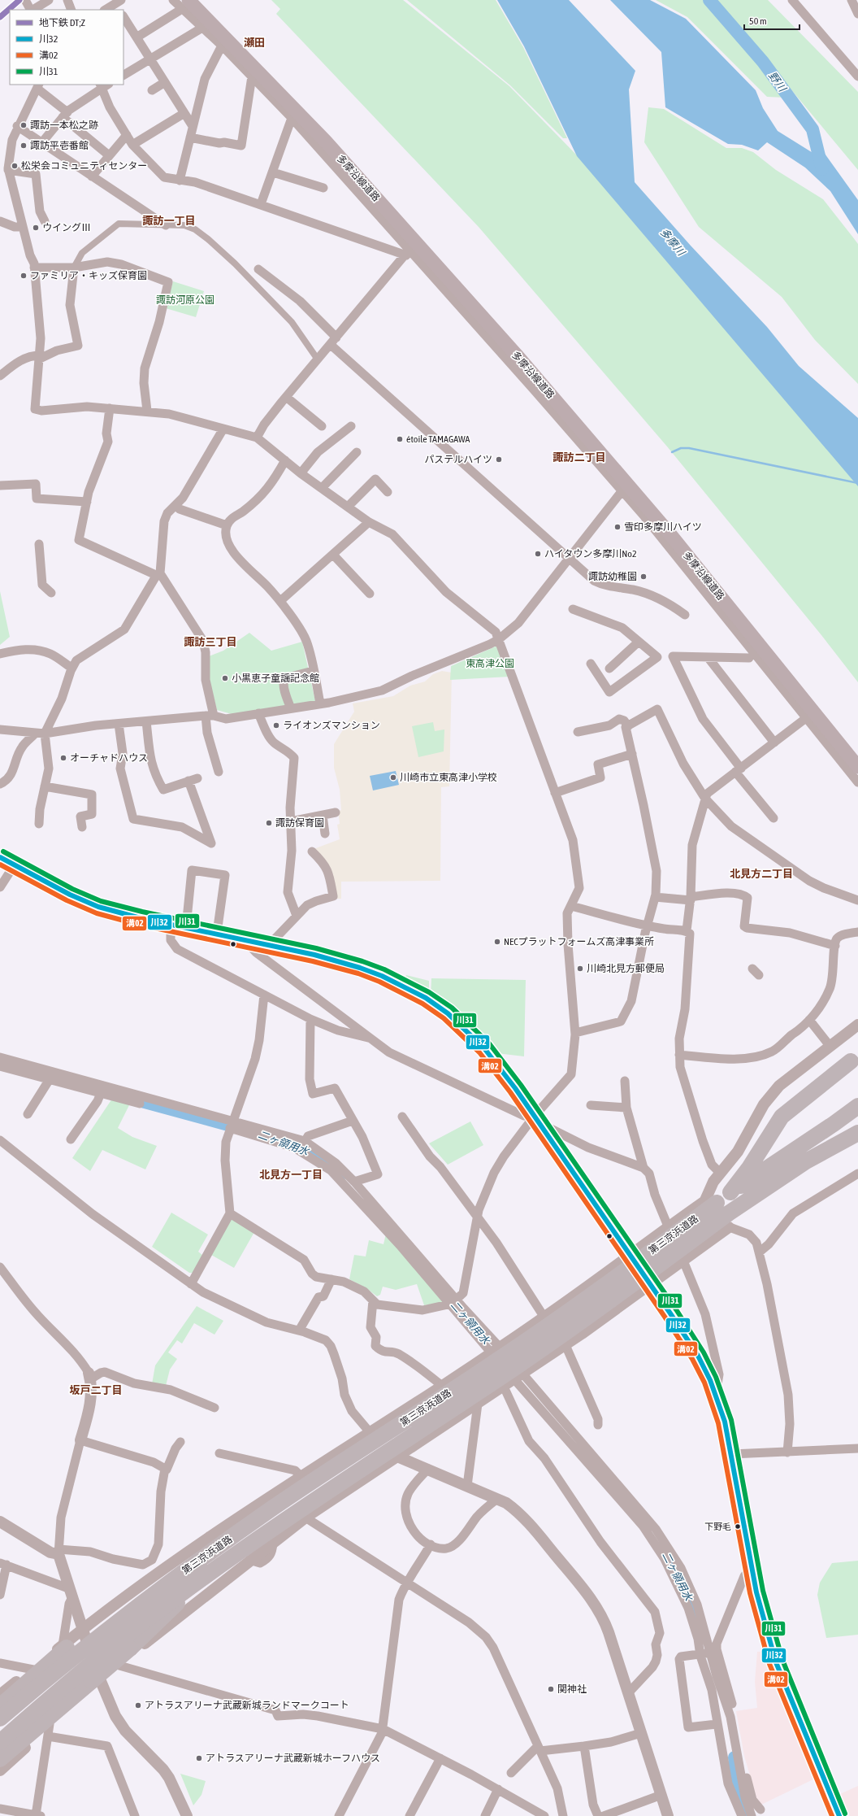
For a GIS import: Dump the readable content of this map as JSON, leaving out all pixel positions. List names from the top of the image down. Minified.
{"streets":{"highway":["第三京浜道路"],"main road":["多摩沿線道路"]},"districts":["瀬田","諏訪一丁目","諏訪二丁目","諏訪三丁目","北見方二丁目","北見方一丁目","坂戸二丁目"],"water":["野川","多摩川","二ヶ領用水"],"parks":["諏訪河原公園","東高津公園"],"places":["諏訪一本松之跡","諏訪平壱番館","松栄会コミュニティセンター","ウイングⅢ","ファミリア・キッズ保育園","étoile TAMAGAWA","パステルハイツ","雪印多摩川ハイツ","ハイタウン多摩川No2","諏訪幼稚園","小黒恵子童謡記念館","ライオンズマンション","オーチャドハウス","川崎市立東高津小学校","諏訪保育園","NECプラットフォームズ高津事業所","川崎北見方郵便局","下野毛","関神社","アトラスアリーナ武蔵新城ランドマークコート","アトラスアリーナ武蔵新城ホーフハウス"],"lines":["metro line DT;Z","transit line 川31","transit line 川32","transit line 溝02"],"legend":["地下鉄 DT;Z","川32","溝02","川31"],"scale_bar":"50 m"}
